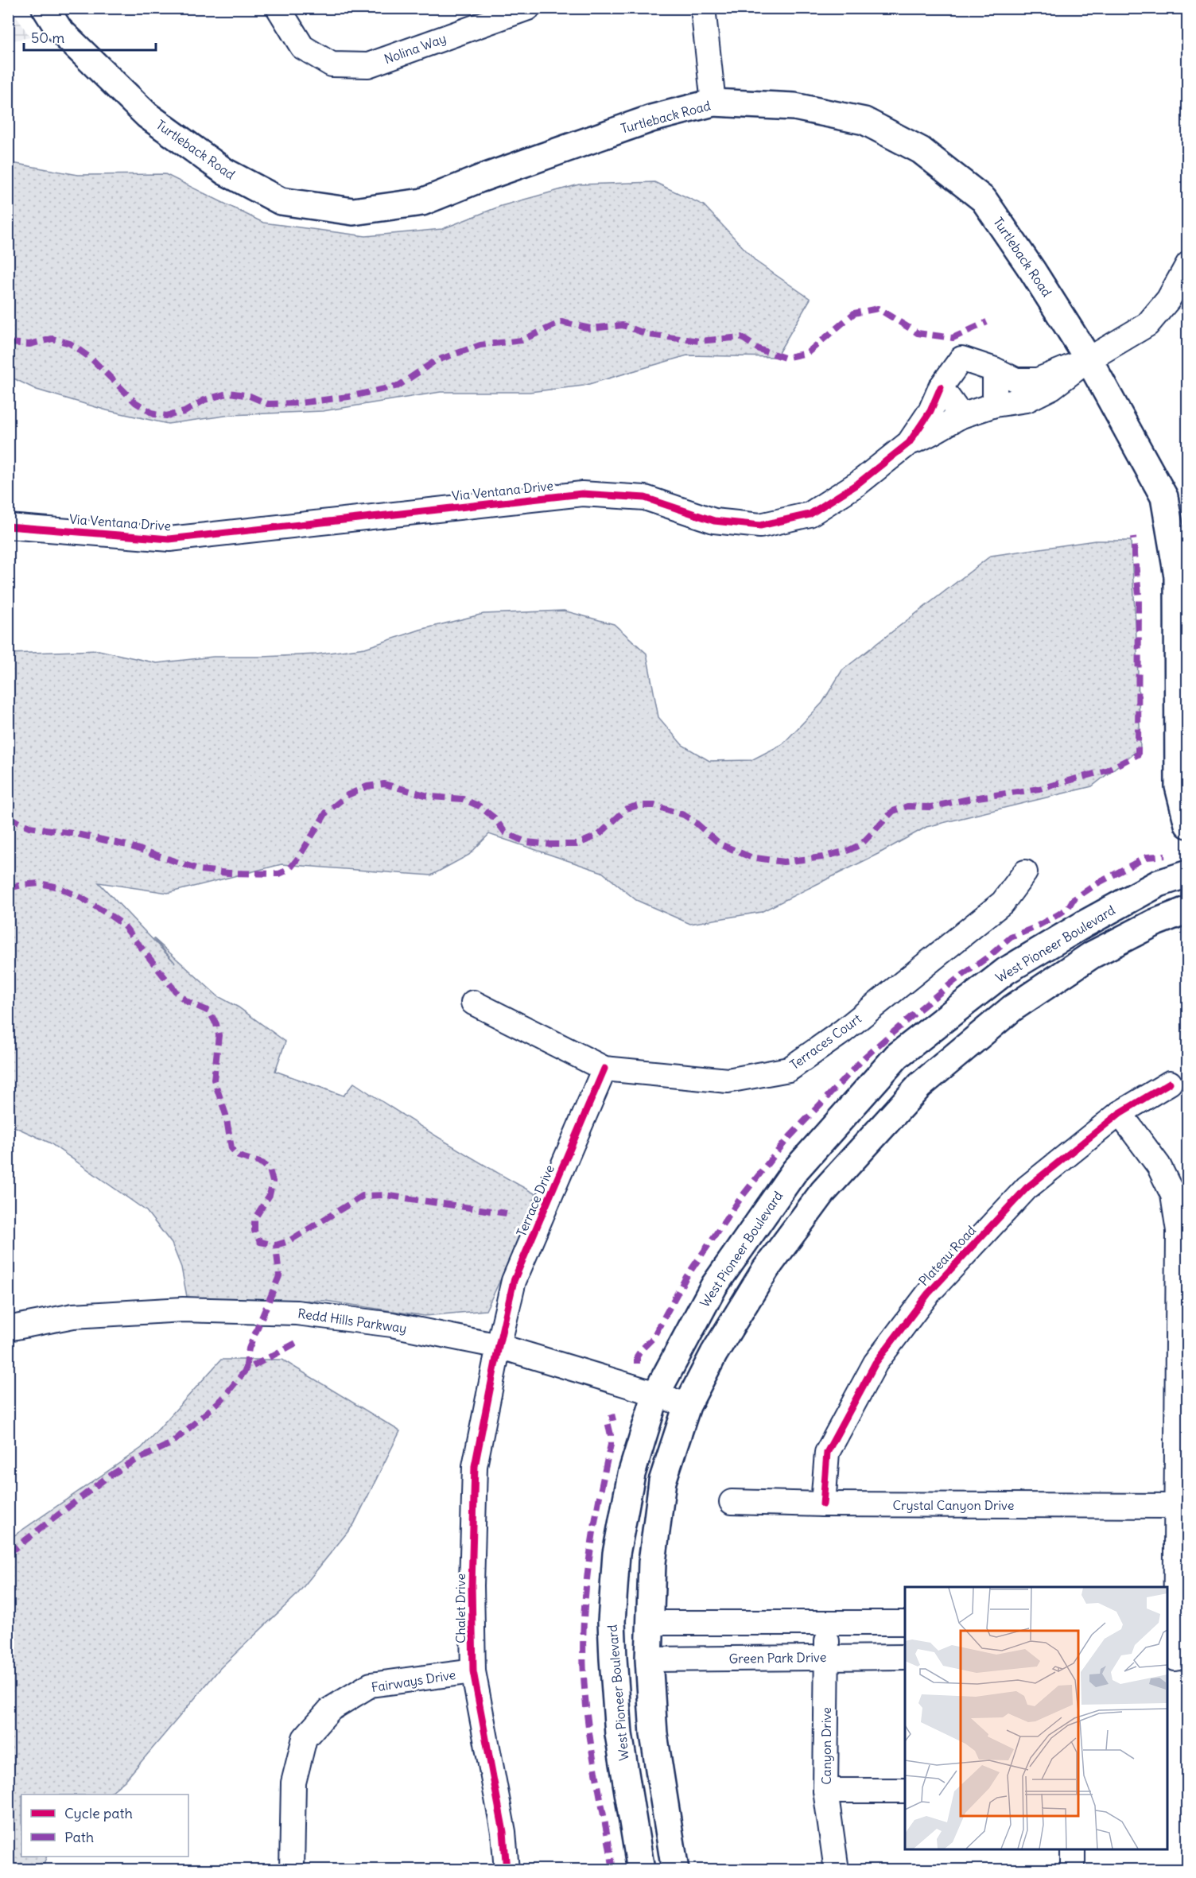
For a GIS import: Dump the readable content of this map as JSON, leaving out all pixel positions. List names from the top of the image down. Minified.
{"streets":{"main road":["Turtleback Road","West Pioneer Boulevard"],"street":["Nolina Way","Via Ventana Drive","Terraces Court","Terrace Drive","Plateau Road","Redd Hills Parkway","Crystal Canyon Drive","Chalet Drive","Green Park Drive","Fairways Drive","Canyon Drive"]},"crossings":[["West Pioneer Boulevard","Redd Hills Parkway"],["Terraces Court","Terrace Drive"],["Terrace Drive","Redd Hills Parkway"],["Terrace Drive","Chalet Drive"],["Plateau Road","Crystal Canyon Drive"],["Redd Hills Parkway","Chalet Drive"],["Chalet Drive","Fairways Drive"],["Green Park Drive","Canyon Drive"]],"legend":["Cycle path","Path"],"scale_bar":"50 m"}
